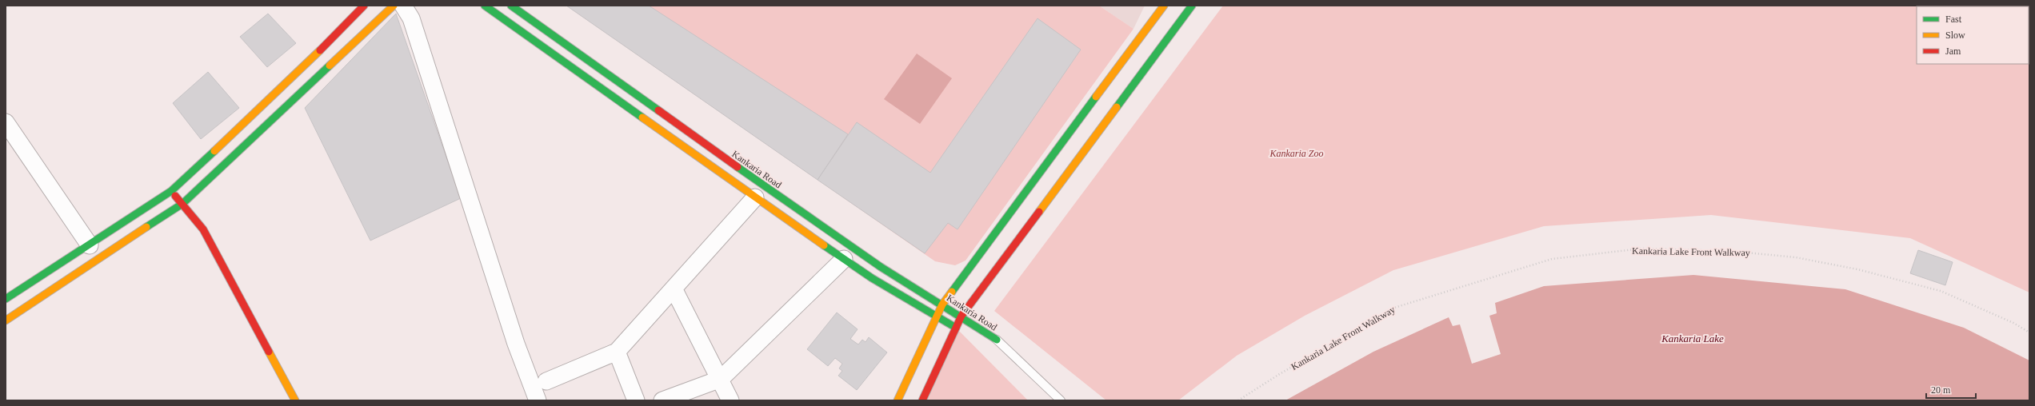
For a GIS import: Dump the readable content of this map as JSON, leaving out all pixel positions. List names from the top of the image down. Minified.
{"streets":{"main road":["Kankaria Road"],"path":["Kankaria Lake Front Walkway"]},"water":["Kankaria Lake"],"parks":["Kankaria Zoo"],"legend":["Fast","Slow","Jam"],"scale_bar":"20 m"}
